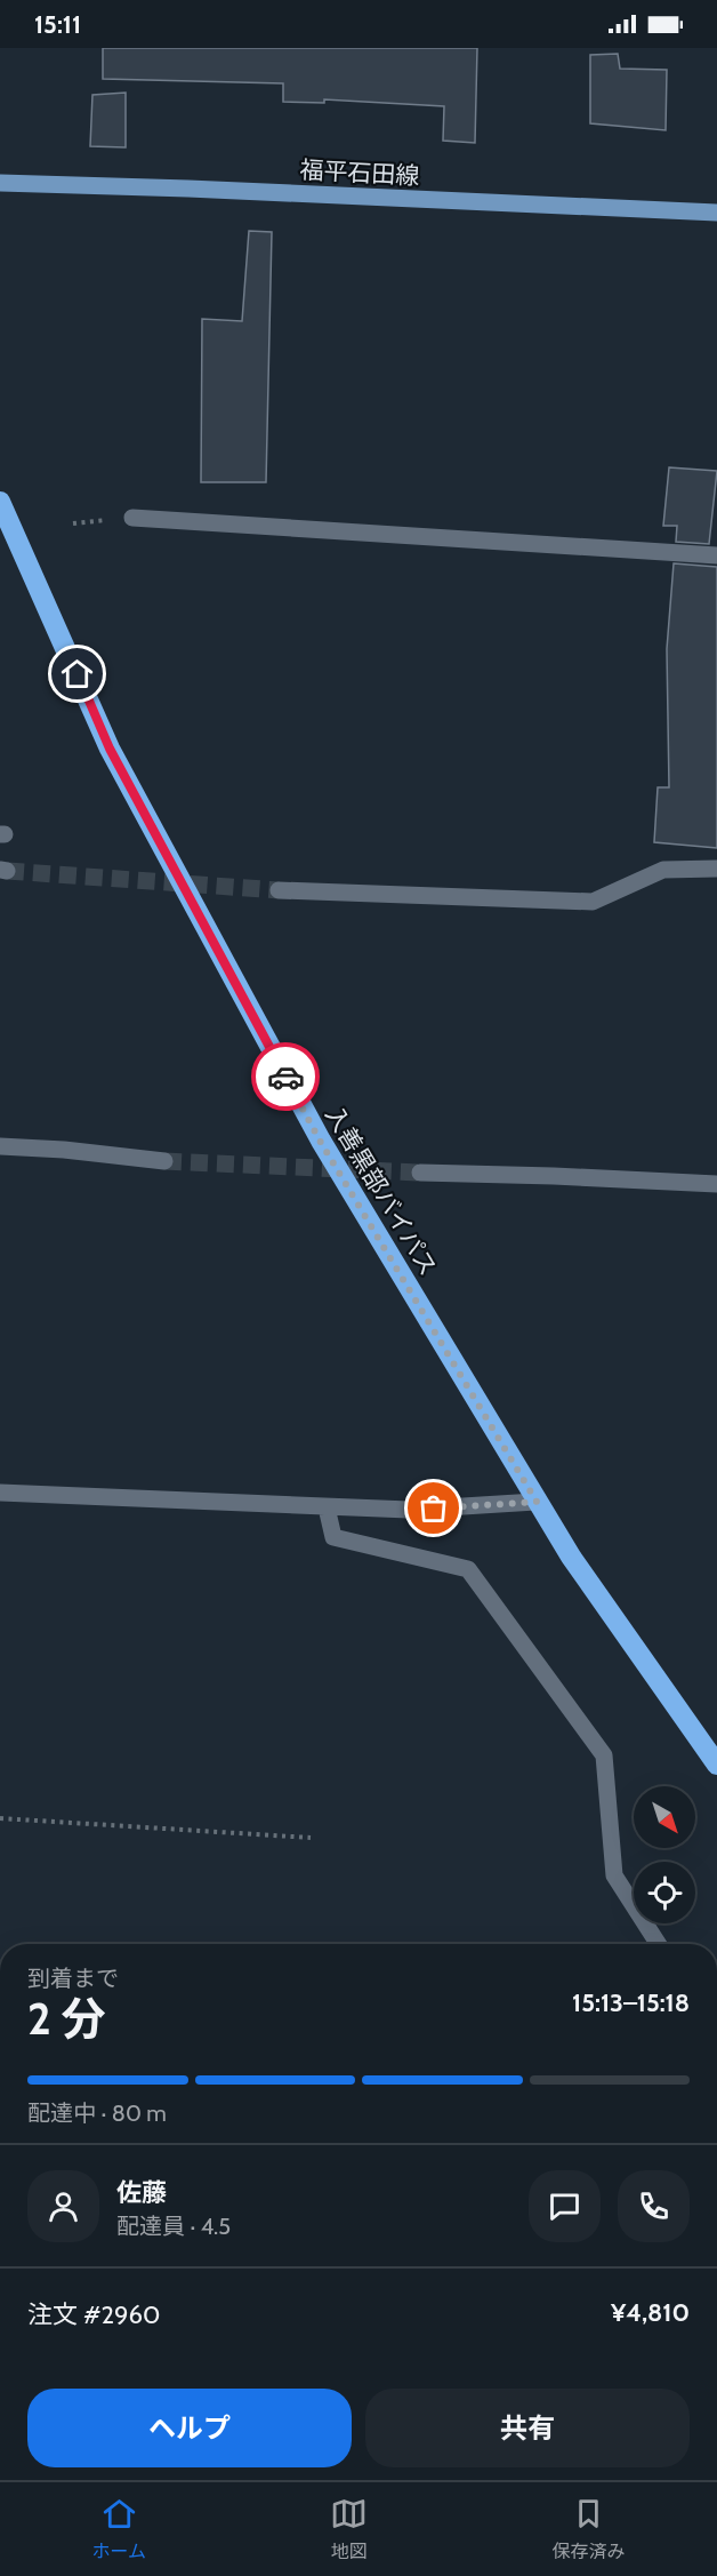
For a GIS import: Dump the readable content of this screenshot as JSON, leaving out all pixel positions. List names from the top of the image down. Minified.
{"streets":{"highway":["入善黒部バイパス"],"main road":["福平石田線"]},"north":"bottom right","page":{"status":"15:11","heading":["2 分","到着まで","15:13–15:18"],"panel":["佐藤","配達員 · 4.5","注文 #2960","¥4,810"],"bar":"配達中 · 80 m","buttons":["ヘルプ","共有"],"tabs":["ホーム","地図","保存済み"]}}
